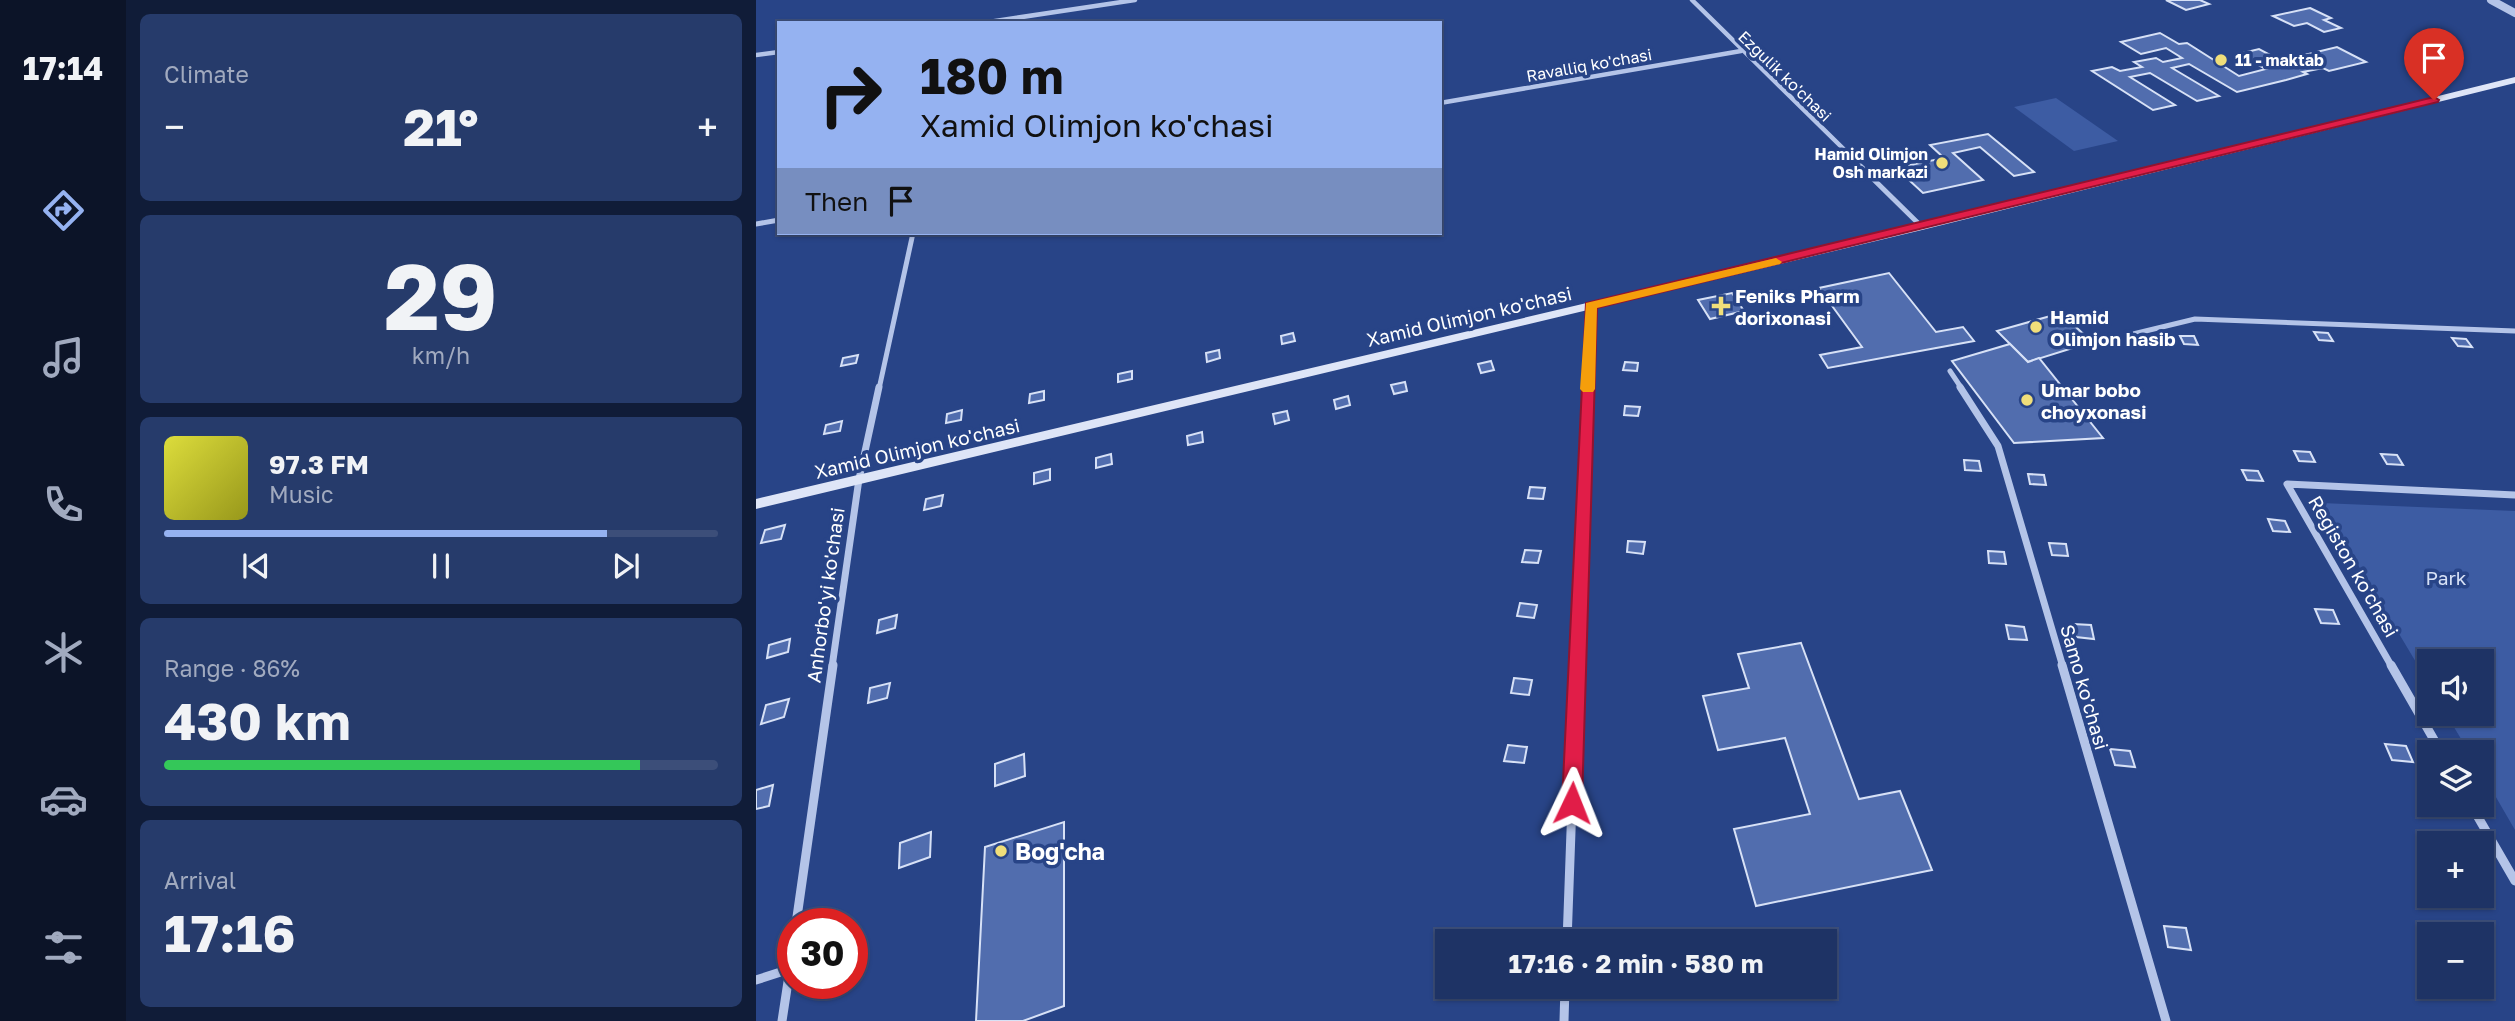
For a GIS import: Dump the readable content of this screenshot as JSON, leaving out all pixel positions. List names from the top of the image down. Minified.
{"streets":{"main road":["Xamid Olimjon ko'chasi"],"street":["Ravalliq ko'chasi","Ezgulik ko'chasi","Registon ko'chasi","Anhorbo'yi ko'chasi","Samo ko'chasi"]},"crossings":[["Ravalliq ko'chasi","Ezgulik ko'chasi"],["Ezgulik ko'chasi","Xamid Olimjon ko'chasi"],["Xamid Olimjon ko'chasi","Anhorbo'yi ko'chasi"]],"parks":["Park"],"places":{"other":["11 - maktab","Hamid Olimjon Osh markazi","Hamid Olimjon hasib","Umar bobo choyxonasi","Bog'cha"],"health":["Feniks Pharm dorixonasi"]},"page":{"tabs":"17:14","tile":["Climate",["29","km/h"],["Range · 86%","430 km"],["Arrival","17:16"]],"turn":["180 m","Xamid Olimjon ko'chasi"],"heat":["−","21°","+"],"then":"Then","song":["97.3 FM","Music"],"map_buttons":["+","−"],"limit":"30","trip":"17:16 · 2 min · 580 m"}}
